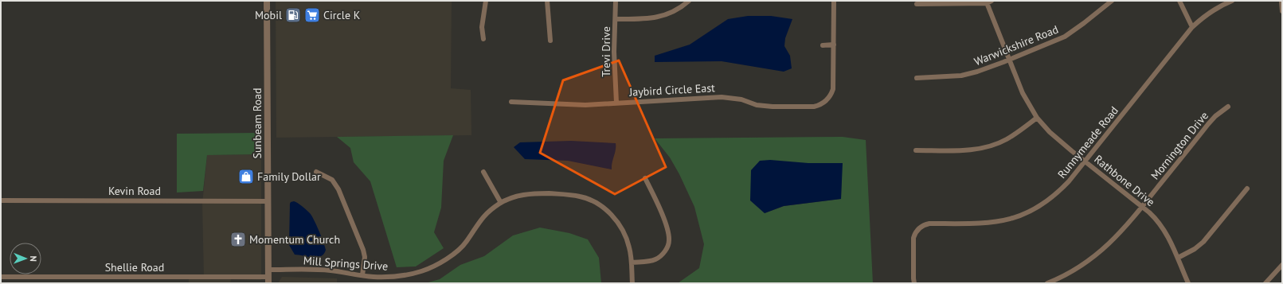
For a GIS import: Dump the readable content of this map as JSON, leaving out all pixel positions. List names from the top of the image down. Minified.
{"streets":{"street":["Warwickshire Road","Trevi Drive","Jaybird Circle East","Sunbeam Road","Runnymeade Road","Mornington Drive","Rathbone Drive","Kevin Road","Mill Springs Drive","Shellie Road"]},"crossings":[["Warwickshire Road","Rathbone Drive"],["Trevi Drive","Jaybird Circle East"],["Sunbeam Road","Kevin Road"],["Sunbeam Road","Mill Springs Drive"],["Sunbeam Road","Shellie Road"],["Runnymeade Road","Rathbone Drive"],["Mornington Drive","Rathbone Drive"]],"places":{"fuel station":["Mobil"],"supermarket":["Circle K"],"shop":["Family Dollar"],"church":["Momentum Church"]},"north":"right"}
